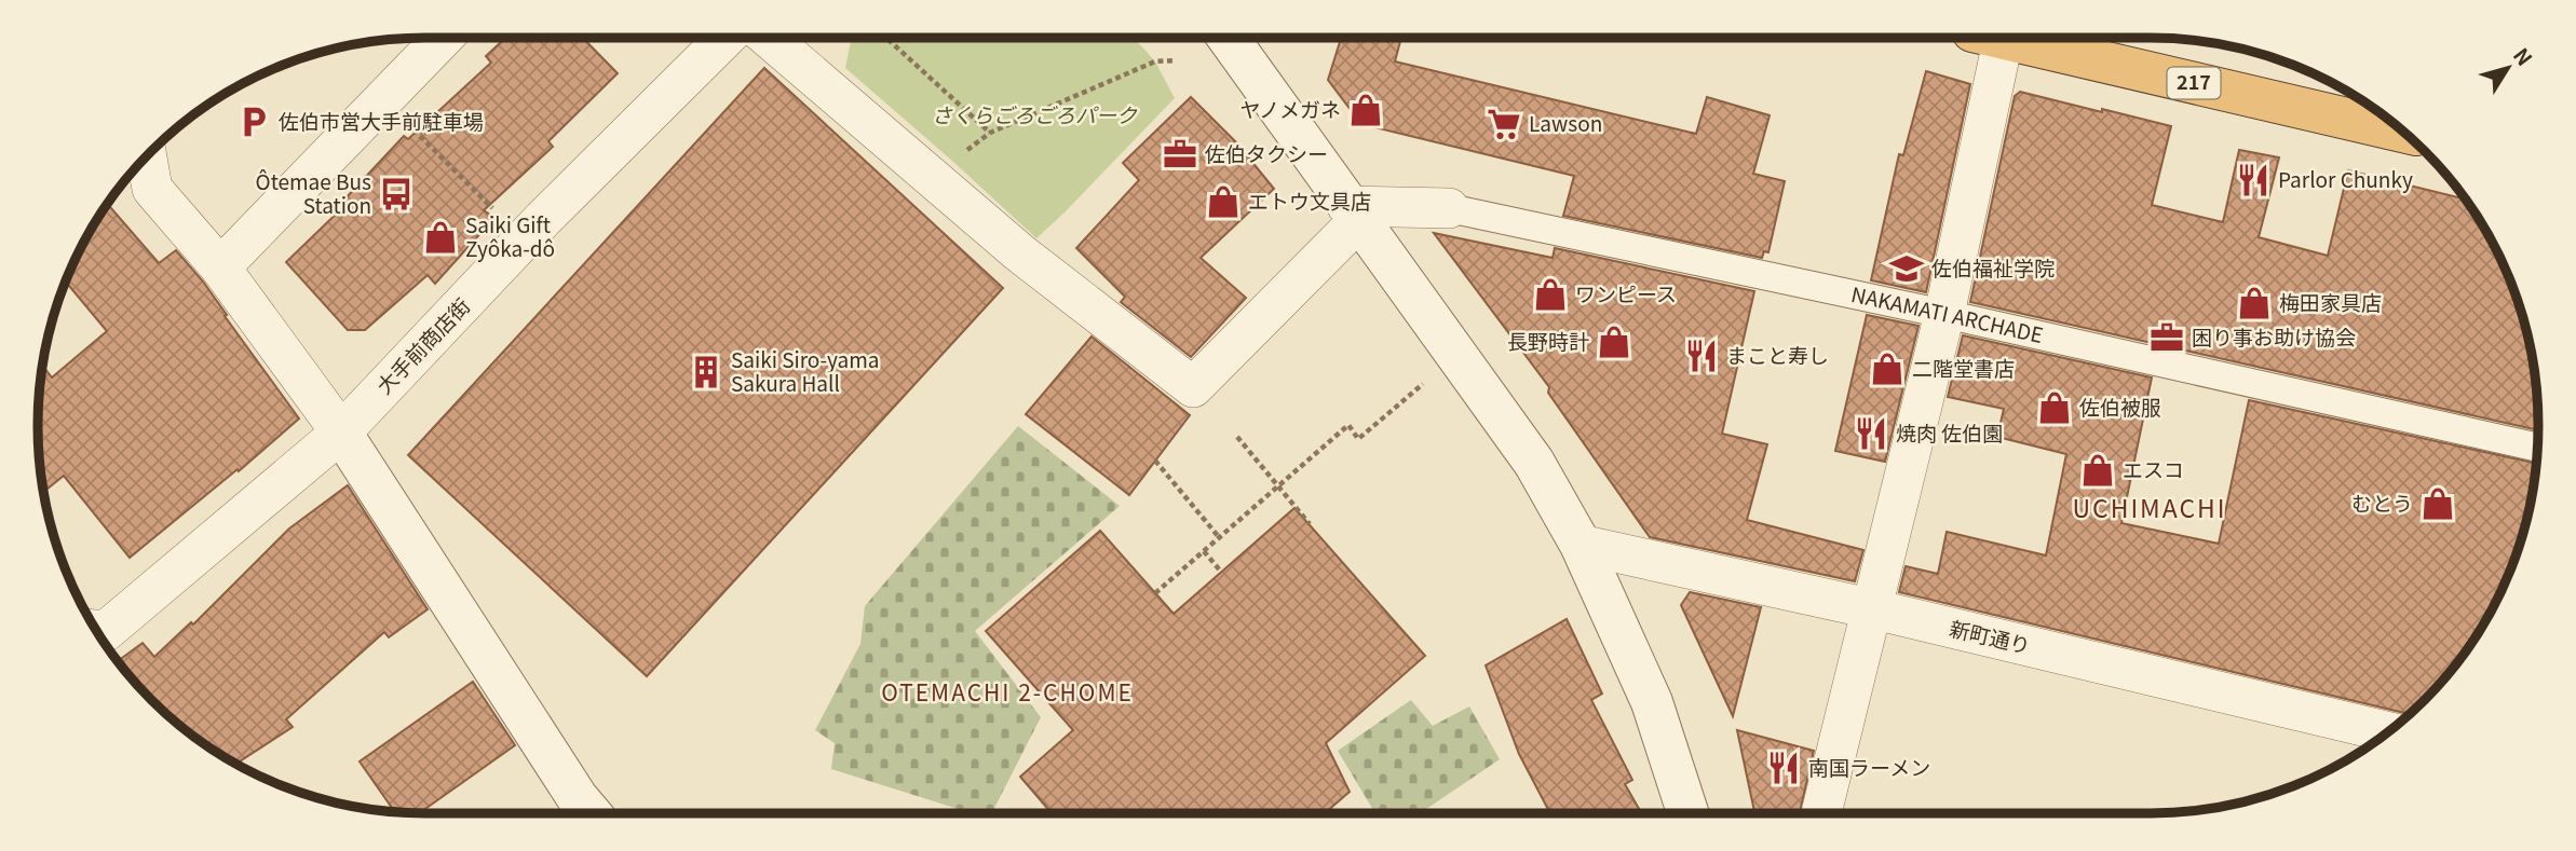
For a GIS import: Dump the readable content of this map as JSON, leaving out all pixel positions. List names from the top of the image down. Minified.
{"streets":{"highway":["217"],"street":["NAKAMATI ARCHADE","大手前商店街","新町通り"]},"districts":["UCHIMACHI","OTEMACHI 2-CHOME"],"parks":["さくらごろごろパーク"],"places":{"shop":["ヤノメガネ","エトウ文具店","Saiki Gift Zyôka-dô","ワンピース","梅田家具店","長野時計","二階堂書店","佐伯被服","エスコ","むとう"],"parking":["佐伯市営大手前駐車場"],"supermarket":["Lawson"],"office":["佐伯タクシー","困り事お助け協会"],"restaurant":["Parlor Chunky","まこと寿し","焼肉 佐伯園","南国ラーメン"],"bus stop":["Ôtemae Bus Station"],"school or university":["佐伯福祉学院"],"building":["Saiki Siro-yama Sakura Hall"]},"north":"top right"}
